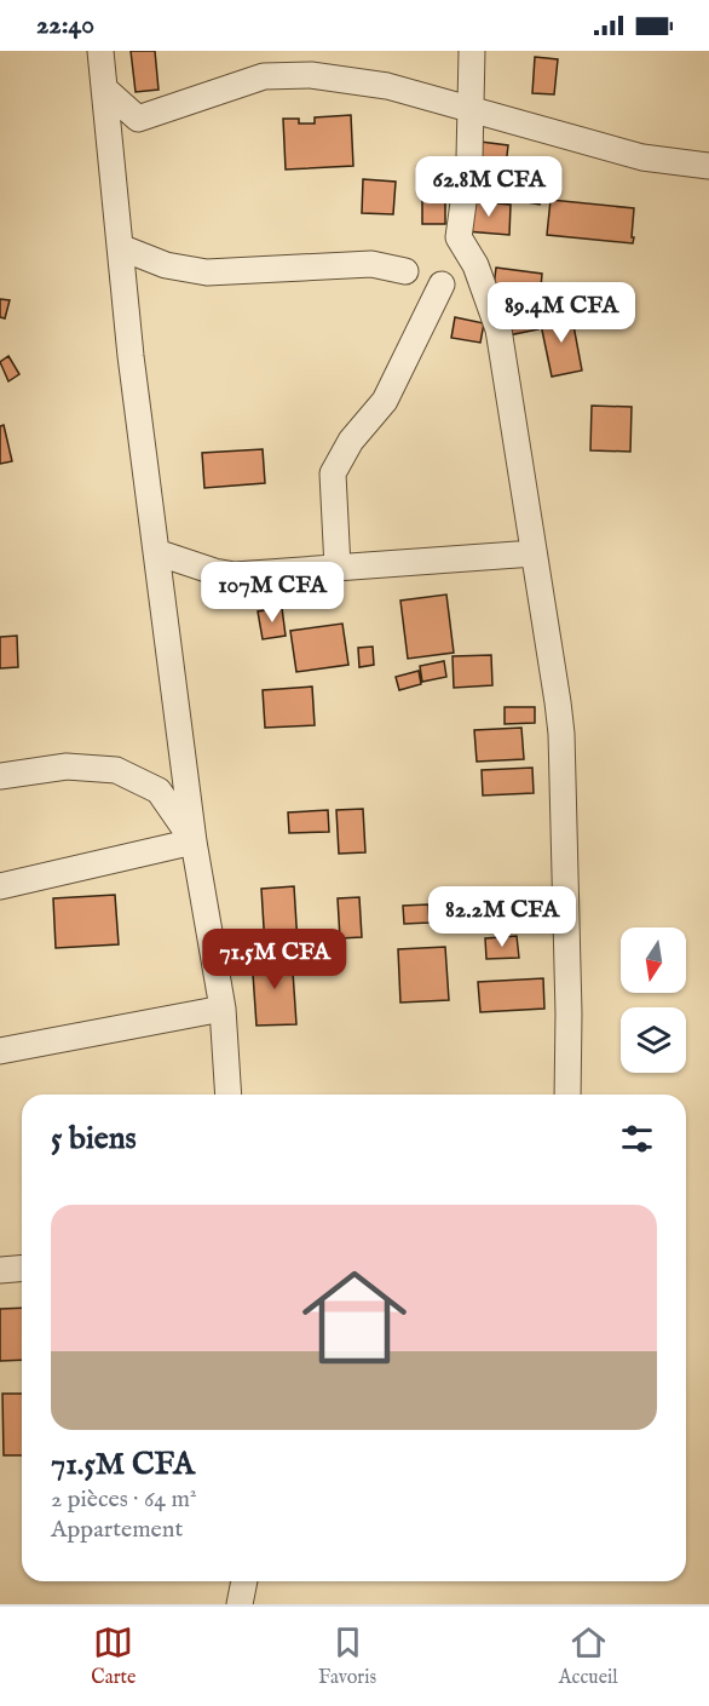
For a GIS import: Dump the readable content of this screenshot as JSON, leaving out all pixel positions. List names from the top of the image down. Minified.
{"north":"bottom","page":{"status":"22:40","price":["62.8M CFA","89.4M CFA","107M CFA","82.2M CFA","71.5M CFA"],"heading":"5 biens","list":[{"name":"71.5M CFA","note":"2 pièces · 64 m² · Appartement"}],"tabs":["Carte","Favoris","Accueil"]}}
